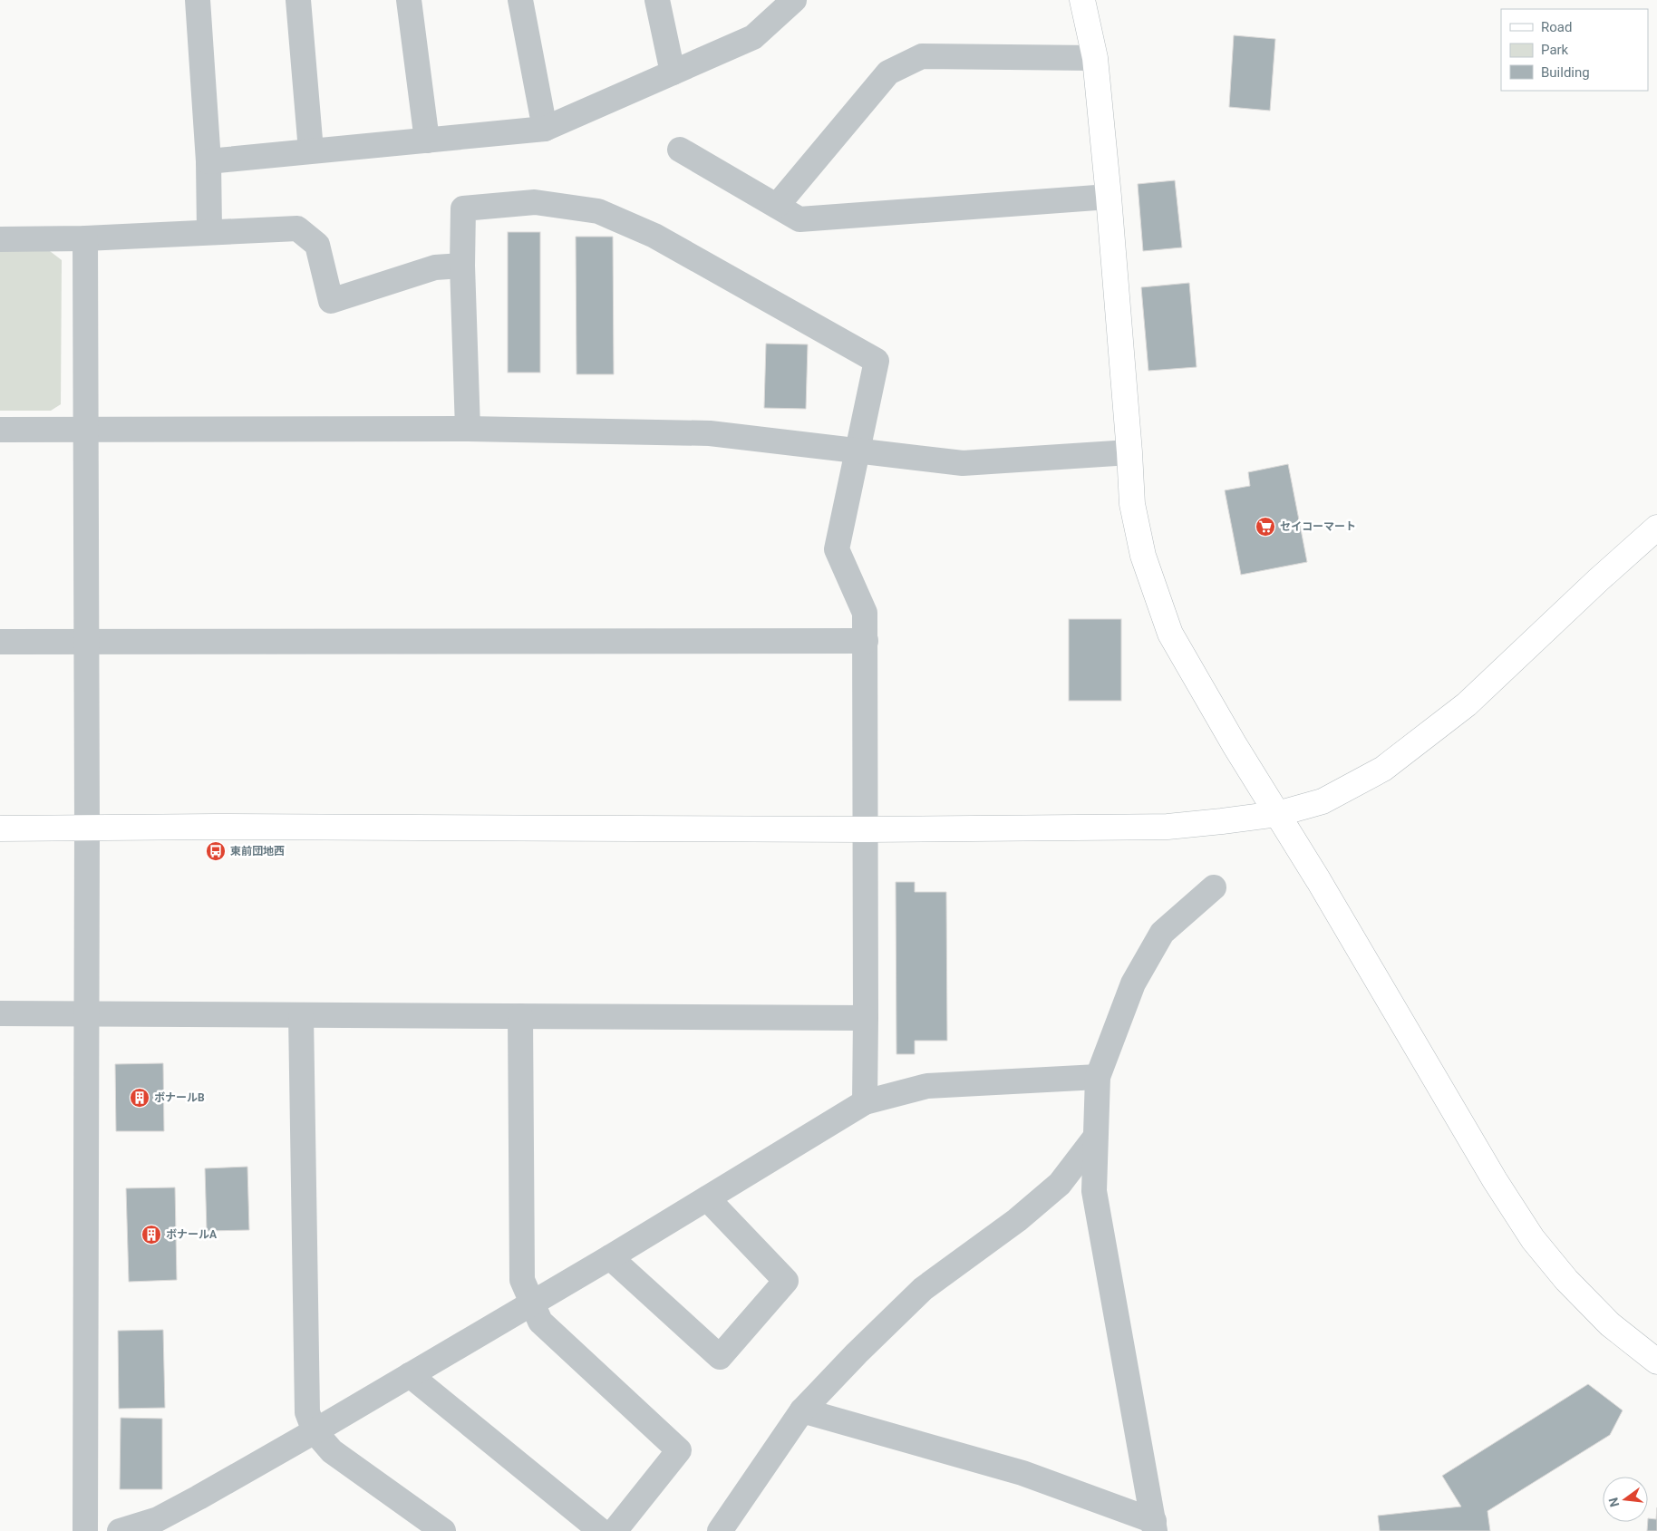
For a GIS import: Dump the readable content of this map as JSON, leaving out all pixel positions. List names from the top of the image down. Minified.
{"places":{"supermarket":["セイコーマート"],"bus stop":["東前団地西"],"building":["ボナールB","ボナールA"]},"legend":["Road","Park","Building"],"north":"left"}
